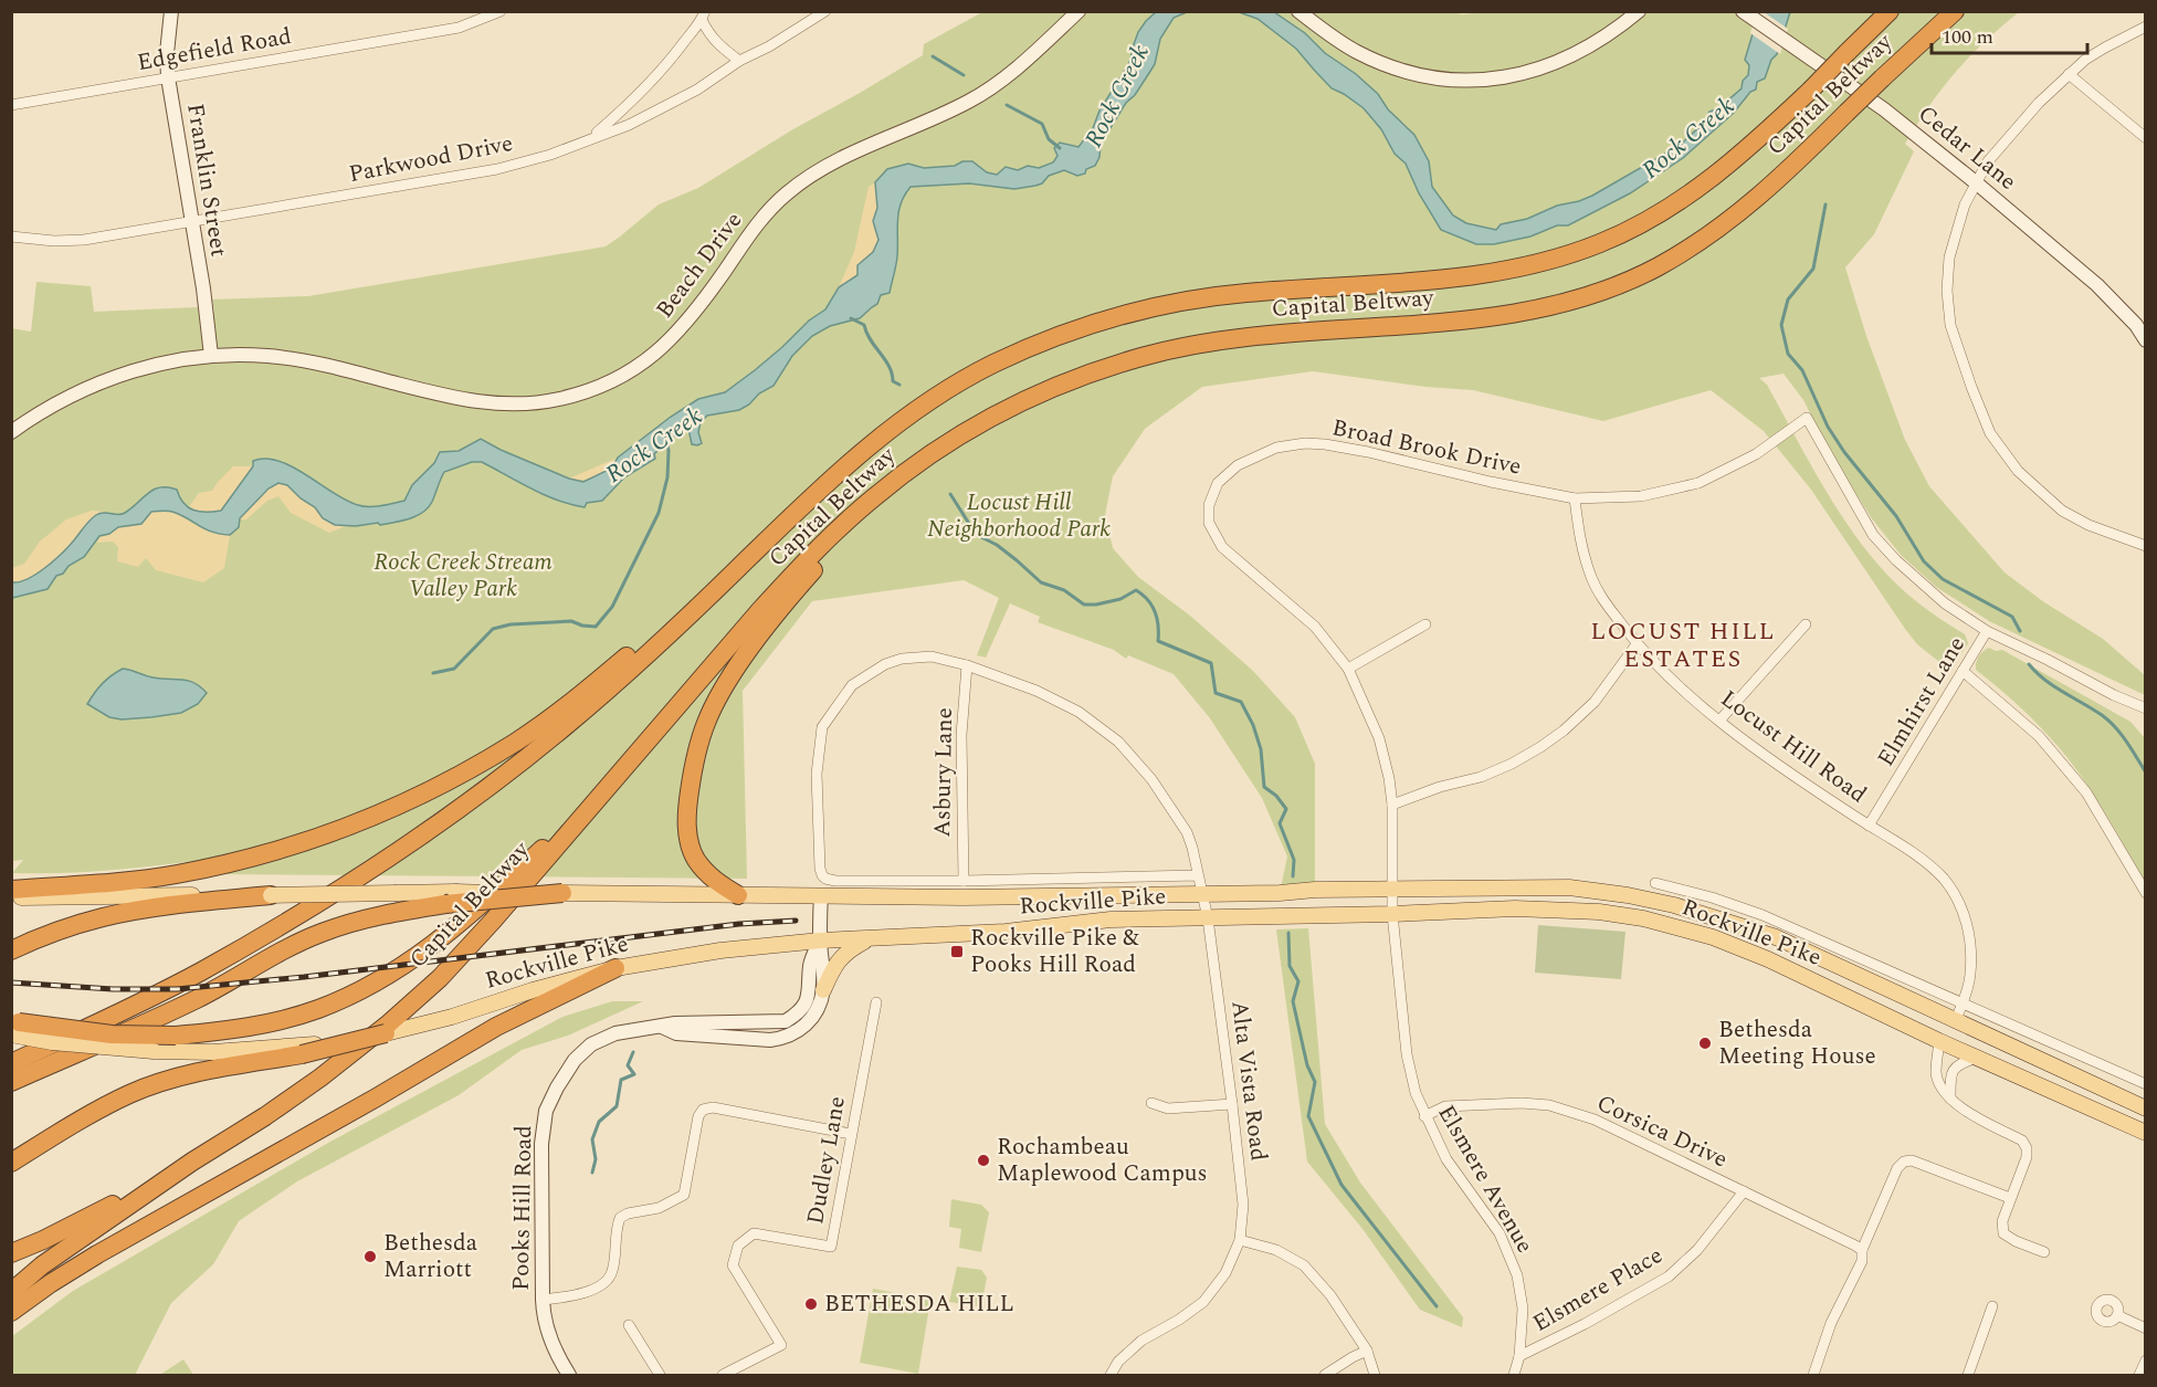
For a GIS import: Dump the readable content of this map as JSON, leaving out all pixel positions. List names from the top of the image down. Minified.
{"streets":{"highway":["Capital Beltway"],"main road":["Rockville Pike"],"street":["Edgefield Road","Cedar Lane","Parkwood Drive","Franklin Street","Beach Drive","Broad Brook Drive","Elmhirst Lane","Locust Hill Road","Asbury Lane","Alta Vista Road","Corsica Drive","Dudley Lane","Elsmere Avenue","Pooks Hill Road","Elsmere Place"]},"crossings":[["Edgefield Road","Franklin Street"],["Parkwood Drive","Franklin Street"],["Franklin Street","Beach Drive"],["Broad Brook Drive","Elmhirst Lane"],["Broad Brook Drive","Locust Hill Road"],["Broad Brook Drive","Elsmere Avenue"],["Elmhirst Lane","Locust Hill Road"],["Locust Hill Road","Rockville Pike"],["Asbury Lane","Rockville Pike"],["Asbury Lane","Alta Vista Road"],["Rockville Pike","Alta Vista Road"],["Rockville Pike","Elsmere Avenue"],["Rockville Pike","Pooks Hill Road"],["Corsica Drive","Elsmere Avenue"],["Corsica Drive","Elsmere Place"],["Elsmere Avenue","Elsmere Place"]],"districts":["LOCUST HILL ESTATES"],"water":["Rock Creek"],"parks":["Locust Hill Neighborhood Park","Rock Creek Stream Valley Park"],"places":{"transit":["Rockville Pike & Pooks Hill Road"],"other":["Bethesda Meeting House","Rochambeau Maplewood Campus","Bethesda Marriott","BETHESDA HILL"]},"scale_bar":"100 m"}
